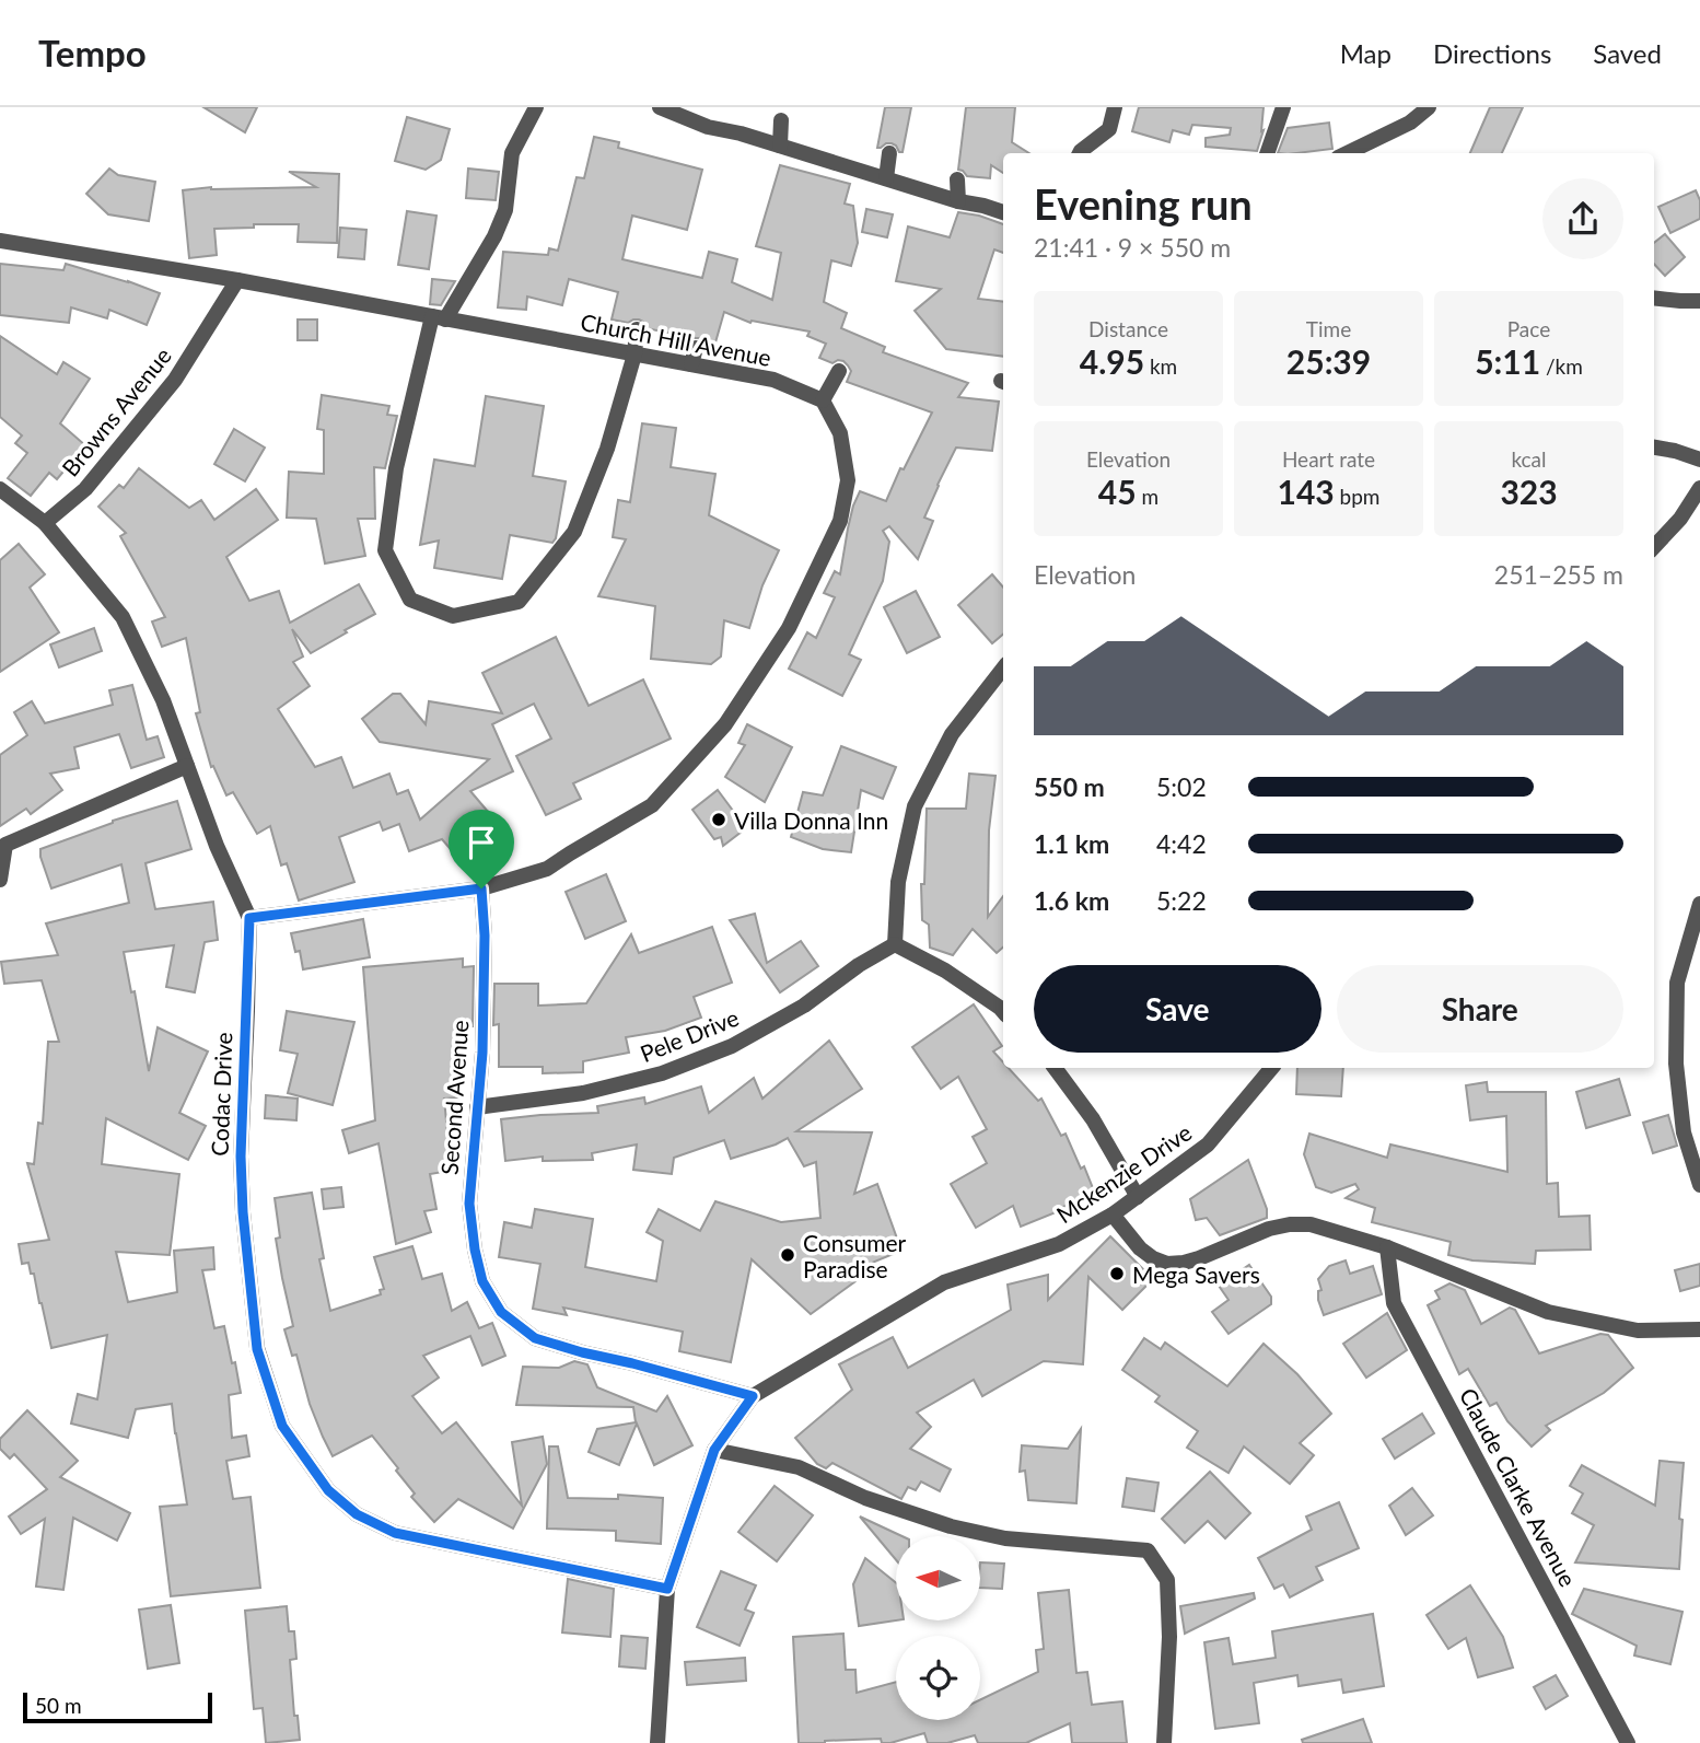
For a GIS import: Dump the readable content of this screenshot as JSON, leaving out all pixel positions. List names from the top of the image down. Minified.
{"streets":{"street":["Church Hill Avenue","Browns Avenue","Pele Drive","Codac Drive","Second Avenue","Mckenzie Drive","Claude Clarke Avenue"]},"crossings":[["Church Hill Avenue","Browns Avenue"],["Browns Avenue","Codac Drive"],["Pele Drive","Second Avenue"],["Codac Drive","Mckenzie Drive"],["Second Avenue","Mckenzie Drive"]],"places":["Villa Donna Inn","Consumer Paradise","Mega Savers"],"scale_bar":"50 m","north":"left","page":{"header":"Tempo","nav":["Map","Directions","Saved"],"heading":["Evening run","21:41 · 9 × 550 m"],"stats":[["Distance","4.95 km"],["Time","25:39"],["Pace","5:11 /km"],["Elevation","45 m"],["Heart rate","143 bpm"],["kcal","323"]],"chart":["Elevation","251–255 m"],"list":[{"name":"550 m","note":"5:02"},{"name":"1.1 km","note":"4:42"},{"name":"1.6 km","note":"5:22"}],"buttons":["Save","Share"],"scale":"50 m"}}
